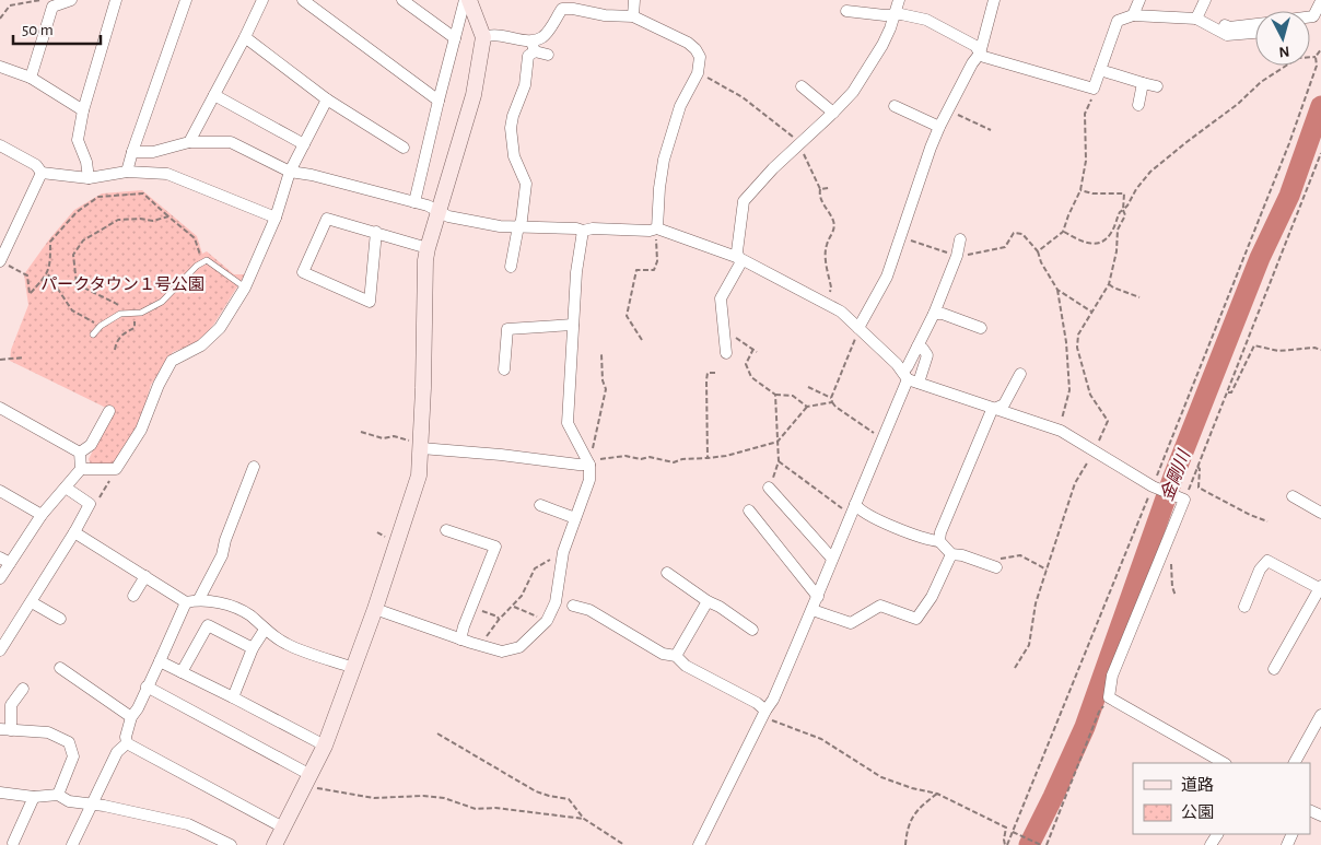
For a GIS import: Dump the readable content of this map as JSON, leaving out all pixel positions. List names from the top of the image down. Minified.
{"water":["金剛川"],"parks":["パークタウン１号公園"],"legend":["道路","公園"],"scale_bar":"50 m","north":"bottom"}
